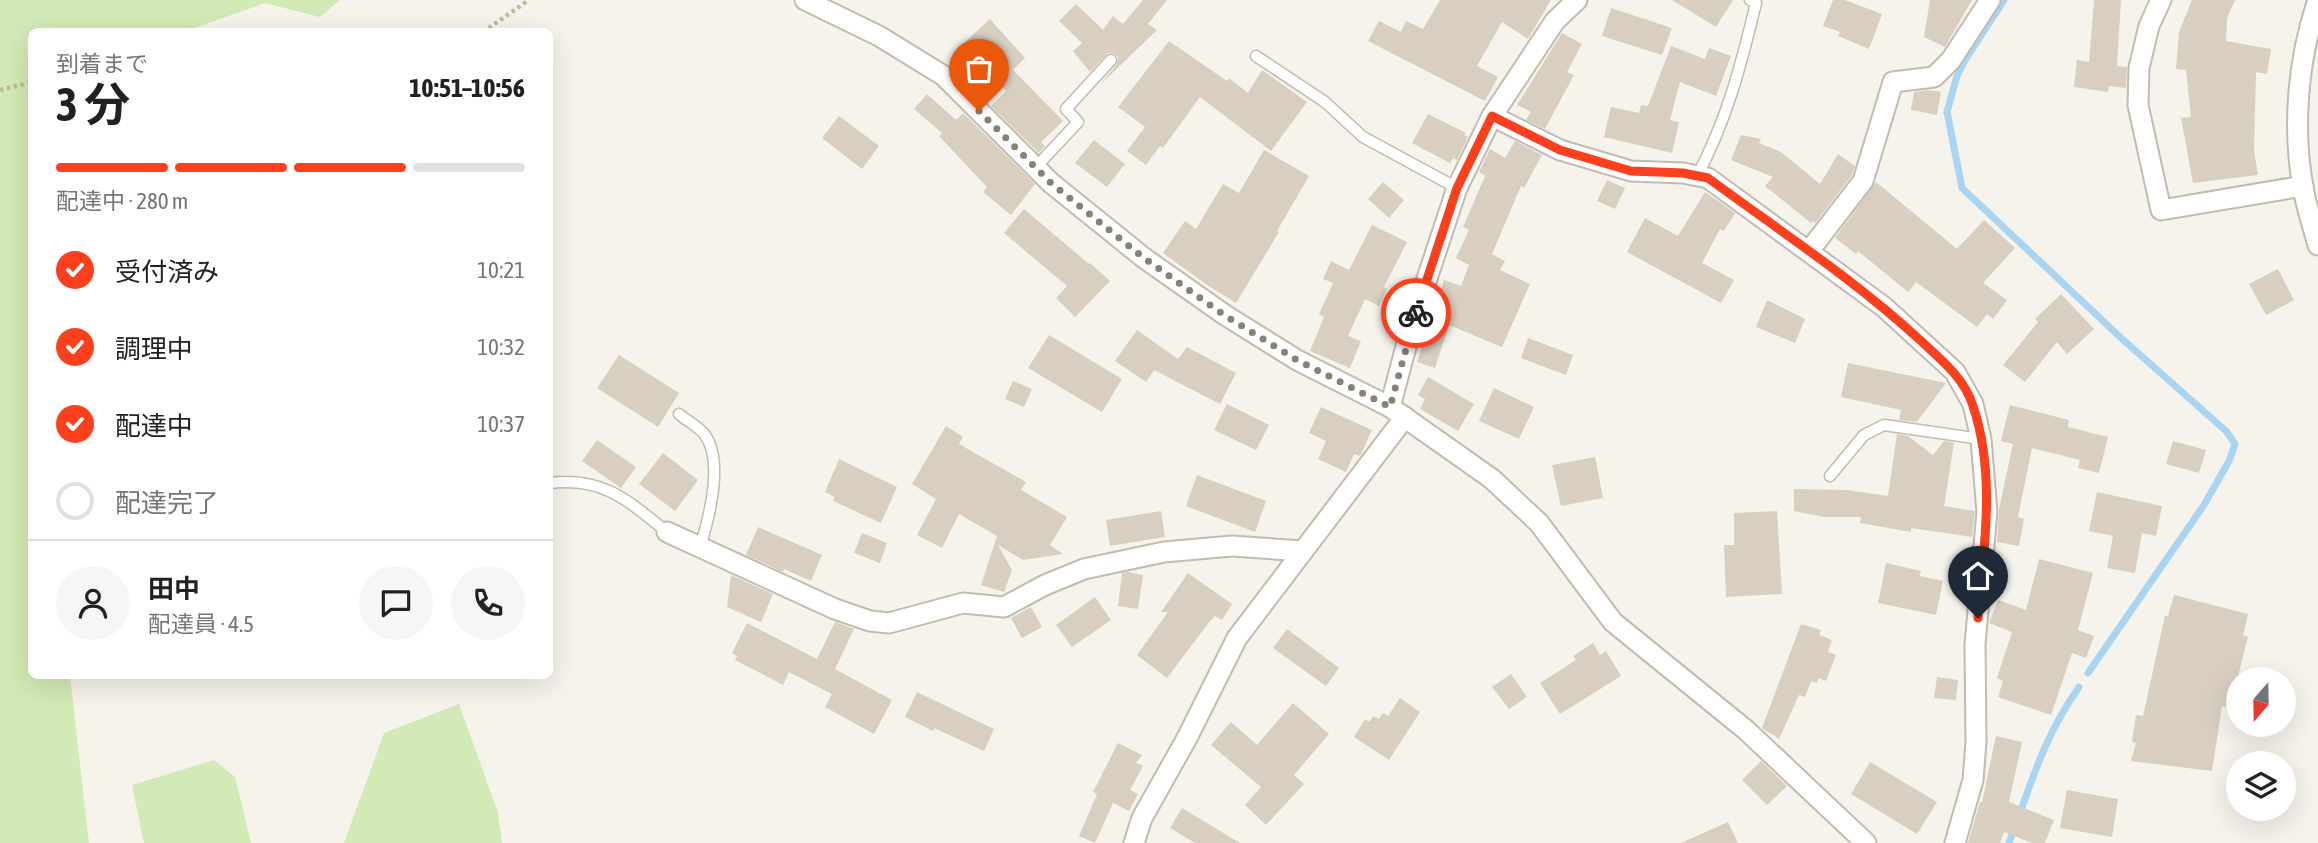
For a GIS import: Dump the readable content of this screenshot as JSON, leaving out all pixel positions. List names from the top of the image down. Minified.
{"north":"bottom","page":{"heading":["3 分","到着まで","10:51–10:56"],"panel":["田中","配達員 · 4.5"],"bar":"配達中 · 280 m","list":[["受付済み","10:21"],["調理中","10:32"],["配達中","10:37"],"配達完了"]}}
